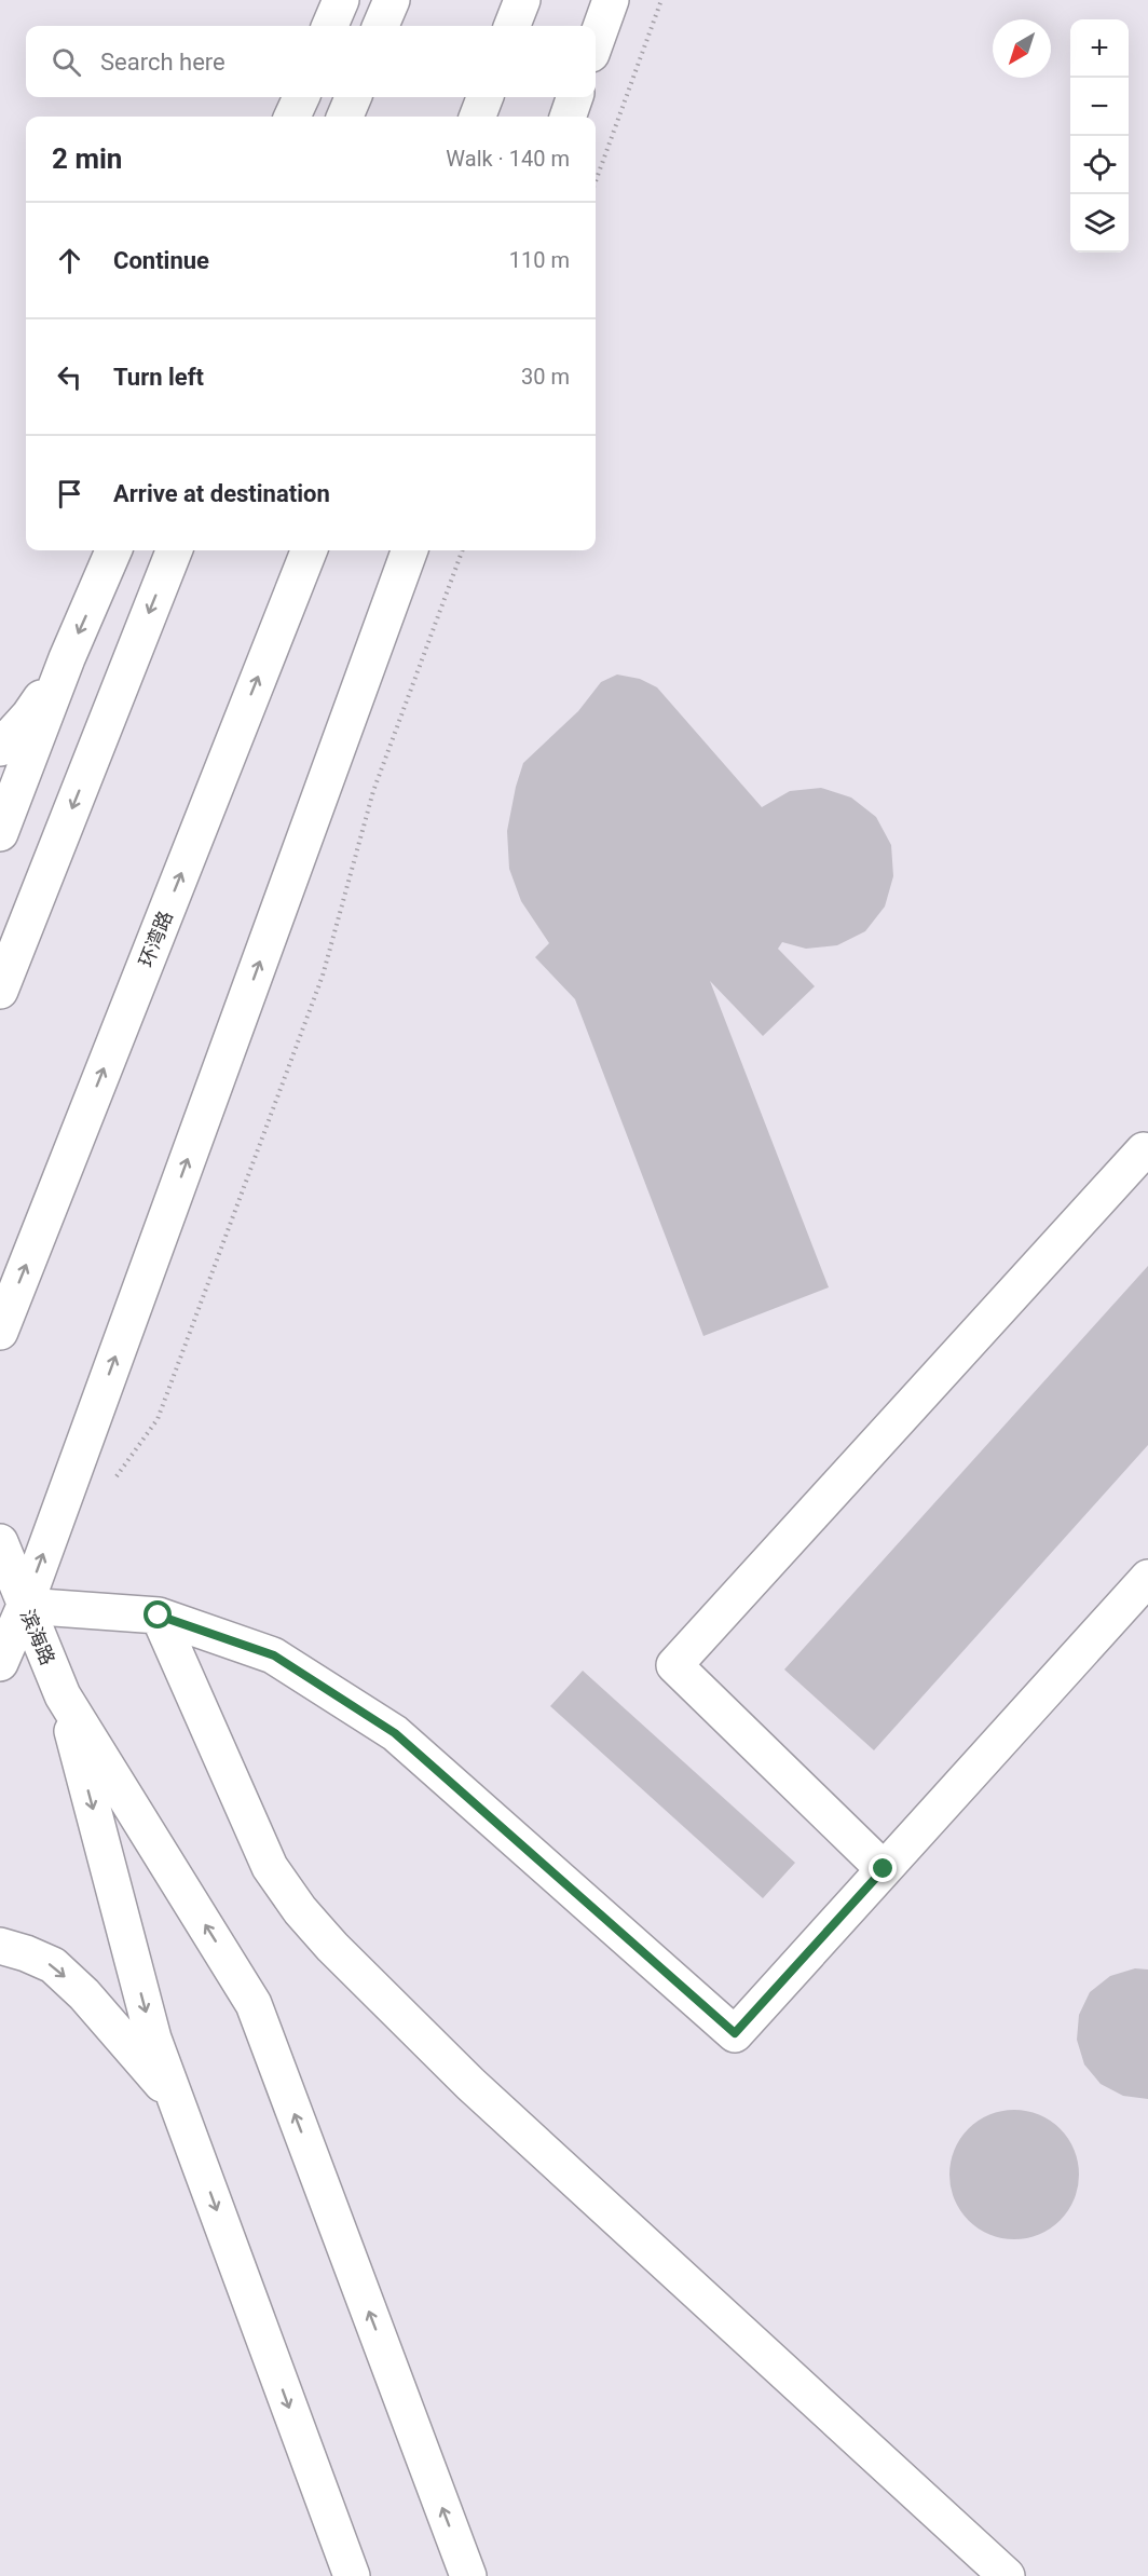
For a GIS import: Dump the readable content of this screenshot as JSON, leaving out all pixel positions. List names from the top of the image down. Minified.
{"streets":{"main road":["环湾路","滨海路"]},"north":"bottom left","page":{"map_buttons":["+","−"],"search":"Search here","heading":["2 min","Walk · 140 m"],"list":[["Continue","110 m"],["Turn left","30 m"],"Arrive at destination"]}}
